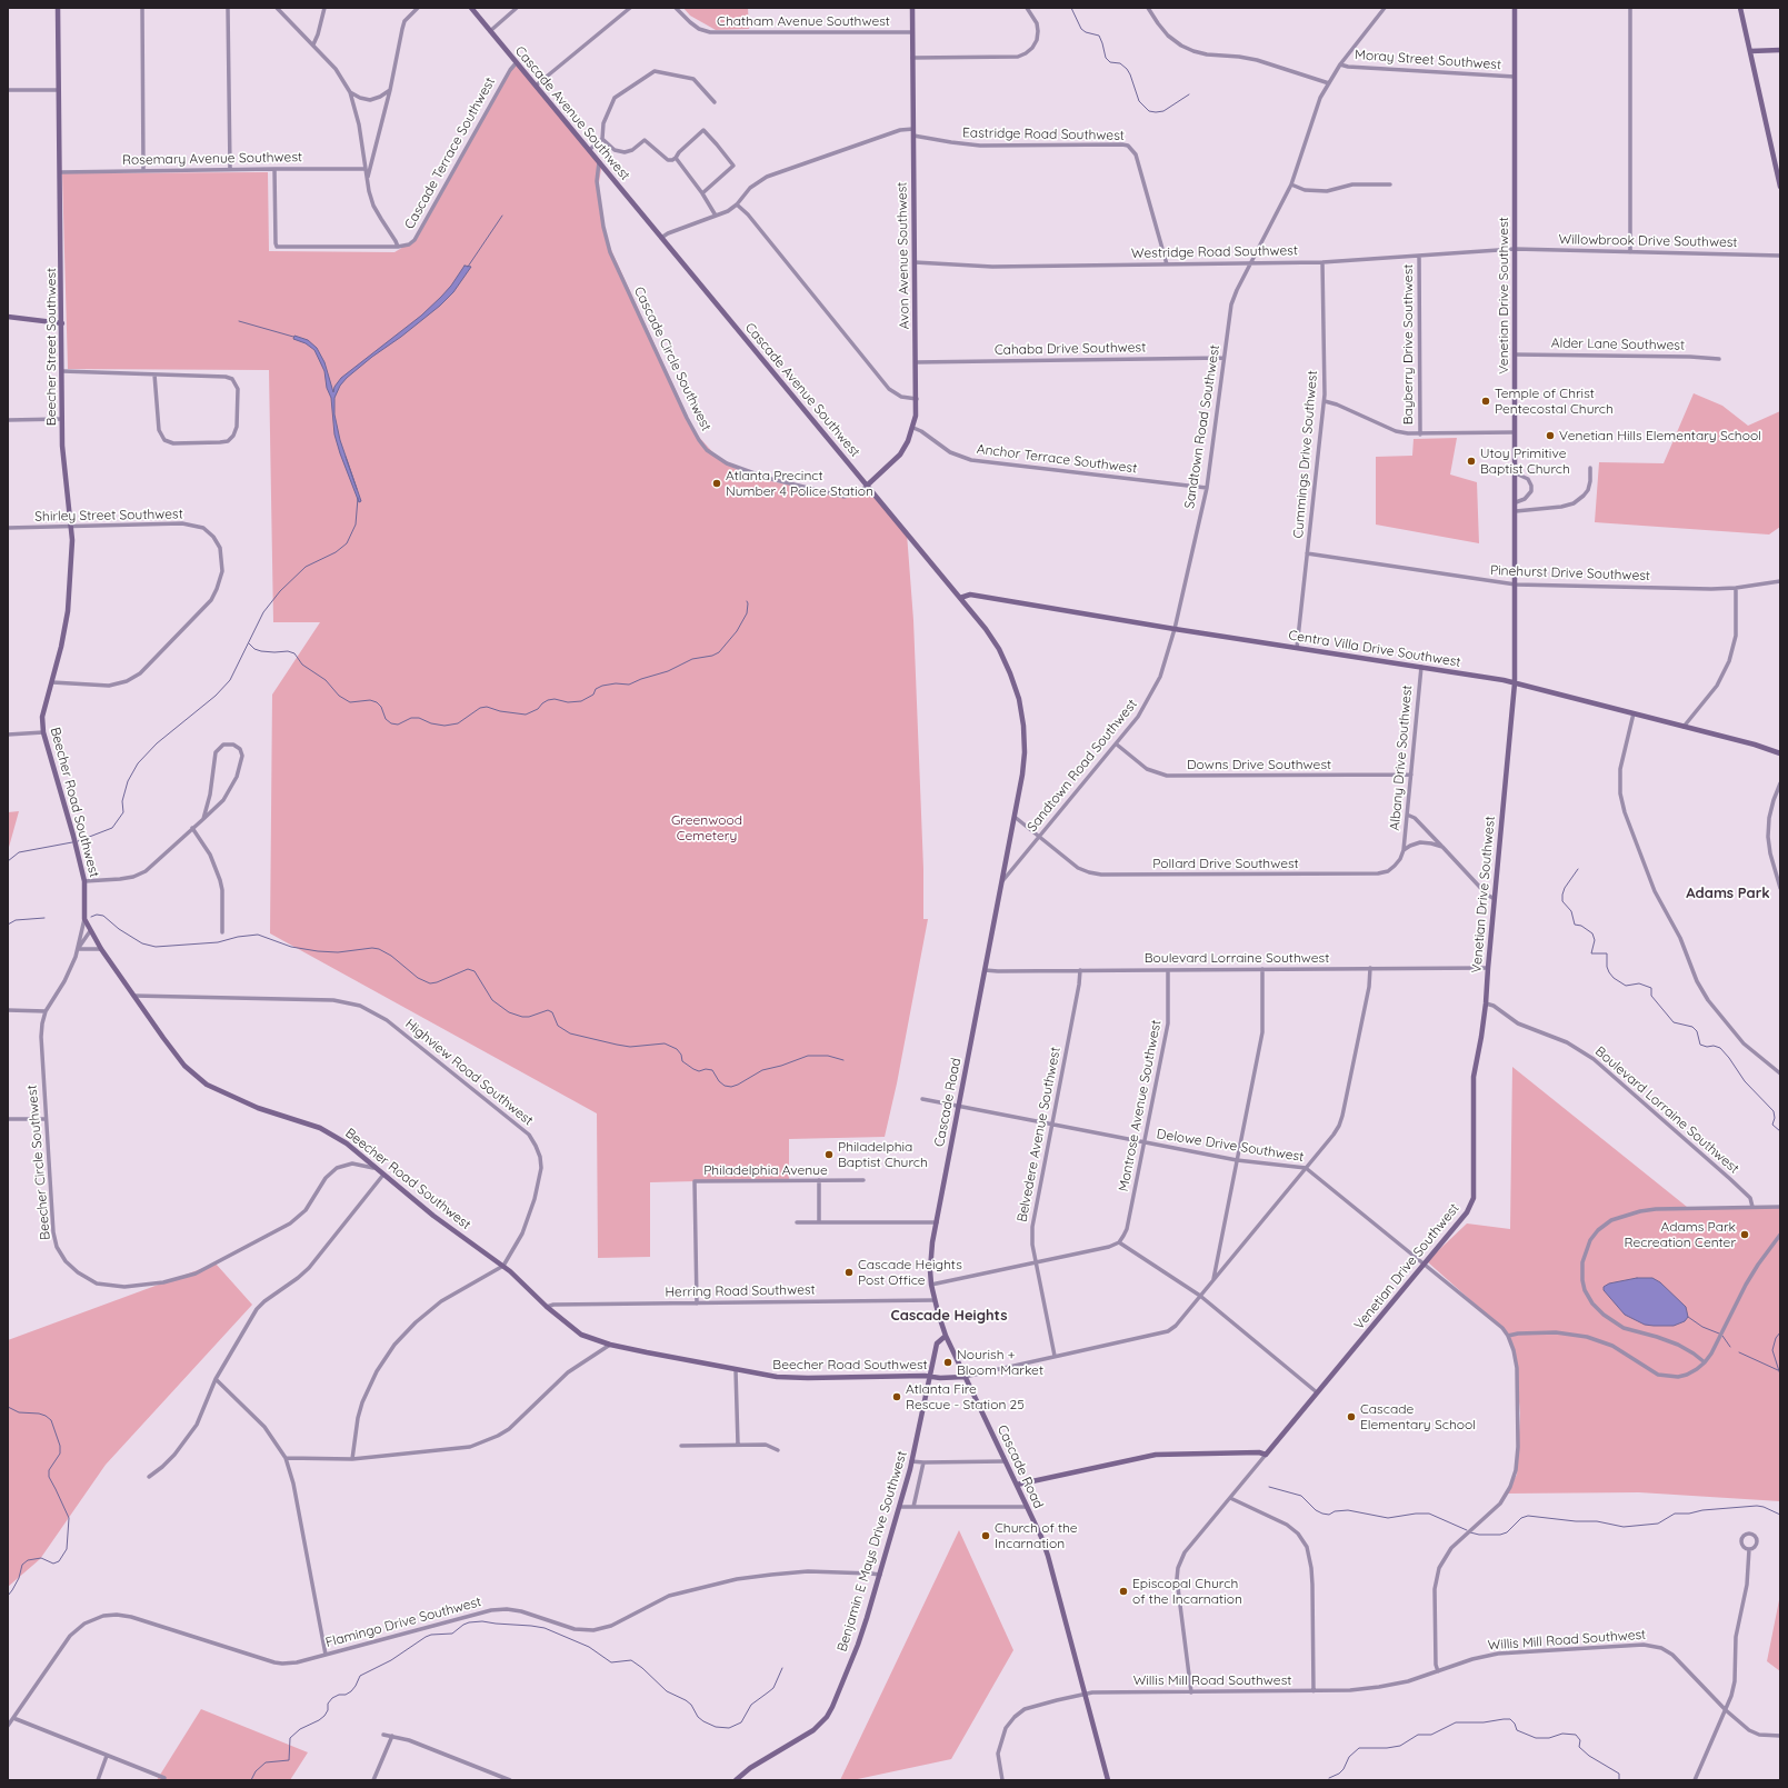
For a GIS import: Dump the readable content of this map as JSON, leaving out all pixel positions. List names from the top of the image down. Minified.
{"streets":{"street":["Chatham Avenue Southwest","Moray Street Southwest","Cascade Avenue Southwest","Eastridge Road Southwest","Cascade Terrace Southwest","Rosemary Avenue Southwest","Willowbrook Drive Southwest","Westridge Road Southwest","Avon Avenue Southwest","Venetian Drive Southwest","Bayberry Drive Southwest","Alder Lane Southwest","Beecher Street Southwest","Cahaba Drive Southwest","Cascade Circle Southwest","Sandtown Road Southwest","Cummings Drive Southwest","Anchor Terrace Southwest","Shirley Street Southwest","Pinehurst Drive Southwest","Centra Villa Drive Southwest","Albany Drive Southwest","Downs Drive Southwest","Beecher Road Southwest","Pollard Drive Southwest","Boulevard Lorraine Southwest","Highview Road Southwest","Cascade Road","Montrose Avenue Southwest","Belvedere Avenue Southwest","Delowe Drive Southwest","Beecher Circle Southwest","Philadelphia Avenue","Herring Road Southwest","Benjamin E Mays Drive Southwest","Flamingo Drive Southwest","Willis Mill Road Southwest"]},"crossings":[["Chatham Avenue Southwest","Avon Avenue Southwest"],["Moray Street Southwest","Venetian Drive Southwest"],["Moray Street Southwest","Sandtown Road Southwest"],["Cascade Avenue Southwest","Cascade Terrace Southwest"],["Cascade Avenue Southwest","Avon Avenue Southwest"],["Cascade Avenue Southwest","Cascade Circle Southwest"],["Cascade Avenue Southwest","Centra Villa Drive Southwest"],["Cascade Avenue Southwest","Pollard Drive Southwest"],["Cascade Avenue Southwest","Cascade Road"],["Eastridge Road Southwest","Westridge Road Southwest"],["Eastridge Road Southwest","Avon Avenue Southwest"],["Rosemary Avenue Southwest","Beecher Street Southwest"],["Willowbrook Drive Southwest","Westridge Road Southwest"],["Willowbrook Drive Southwest","Venetian Drive Southwest"],["Westridge Road Southwest","Avon Avenue Southwest"],["Westridge Road Southwest","Venetian Drive Southwest"],["Westridge Road Southwest","Bayberry Drive Southwest"],["Westridge Road Southwest","Sandtown Road Southwest"],["Westridge Road Southwest","Cummings Drive Southwest"],["Avon Avenue Southwest","Cahaba Drive Southwest"],["Avon Avenue Southwest","Cascade Circle Southwest"],["Avon Avenue Southwest","Anchor Terrace Southwest"],["Venetian Drive Southwest","Alder Lane Southwest"],["Venetian Drive Southwest","Pinehurst Drive Southwest"],["Venetian Drive Southwest","Centra Villa Drive Southwest"],["Venetian Drive Southwest","Boulevard Lorraine Southwest"],["Venetian Drive Southwest","Delowe Drive Southwest"],["Beecher Street Southwest","Shirley Street Southwest"],["Beecher Street Southwest","Beecher Road Southwest"],["Cahaba Drive Southwest","Sandtown Road Southwest"],["Sandtown Road Southwest","Anchor Terrace Southwest"],["Sandtown Road Southwest","Centra Villa Drive Southwest"],["Sandtown Road Southwest","Downs Drive Southwest"],["Sandtown Road Southwest","Pollard Drive Southwest"],["Sandtown Road Southwest","Cascade Road"],["Cummings Drive Southwest","Pinehurst Drive Southwest"],["Cummings Drive Southwest","Centra Villa Drive Southwest"],["Shirley Street Southwest","Beecher Road Southwest"],["Centra Villa Drive Southwest","Albany Drive Southwest"],["Albany Drive Southwest","Downs Drive Southwest"],["Albany Drive Southwest","Pollard Drive Southwest"],["Beecher Road Southwest","Highview Road Southwest"],["Beecher Road Southwest","Cascade Road"],["Beecher Road Southwest","Beecher Circle Southwest"],["Beecher Road Southwest","Herring Road Southwest"],["Beecher Road Southwest","Benjamin E Mays Drive Southwest"],["Boulevard Lorraine Southwest","Cascade Road"],["Boulevard Lorraine Southwest","Montrose Avenue Southwest"],["Boulevard Lorraine Southwest","Belvedere Avenue Southwest"],["Cascade Road","Delowe Drive Southwest"],["Cascade Road","Herring Road Southwest"],["Cascade Road","Benjamin E Mays Drive Southwest"],["Cascade Road","Willis Mill Road Southwest"],["Montrose Avenue Southwest","Delowe Drive Southwest"],["Belvedere Avenue Southwest","Delowe Drive Southwest"],["Philadelphia Avenue","Herring Road Southwest"],["Benjamin E Mays Drive Southwest","Flamingo Drive Southwest"]],"districts":["Adams Park","Cascade Heights"],"parks":["Greenwood Cemetery"],"places":["Temple of Christ Pentecostal Church","Venetian Hills Elementary School","Utoy Primitive Baptist Church","Atlanta Precinct Number 4 Police Station","Philadelphia Baptist Church","Adams Park Recreation Center","Cascade Heights Post Office","Nourish + Bloom Market","Atlanta Fire Rescue - Station 25","Cascade Elementary School","Church of the Incarnation","Episcopal Church of the Incarnation"]}
